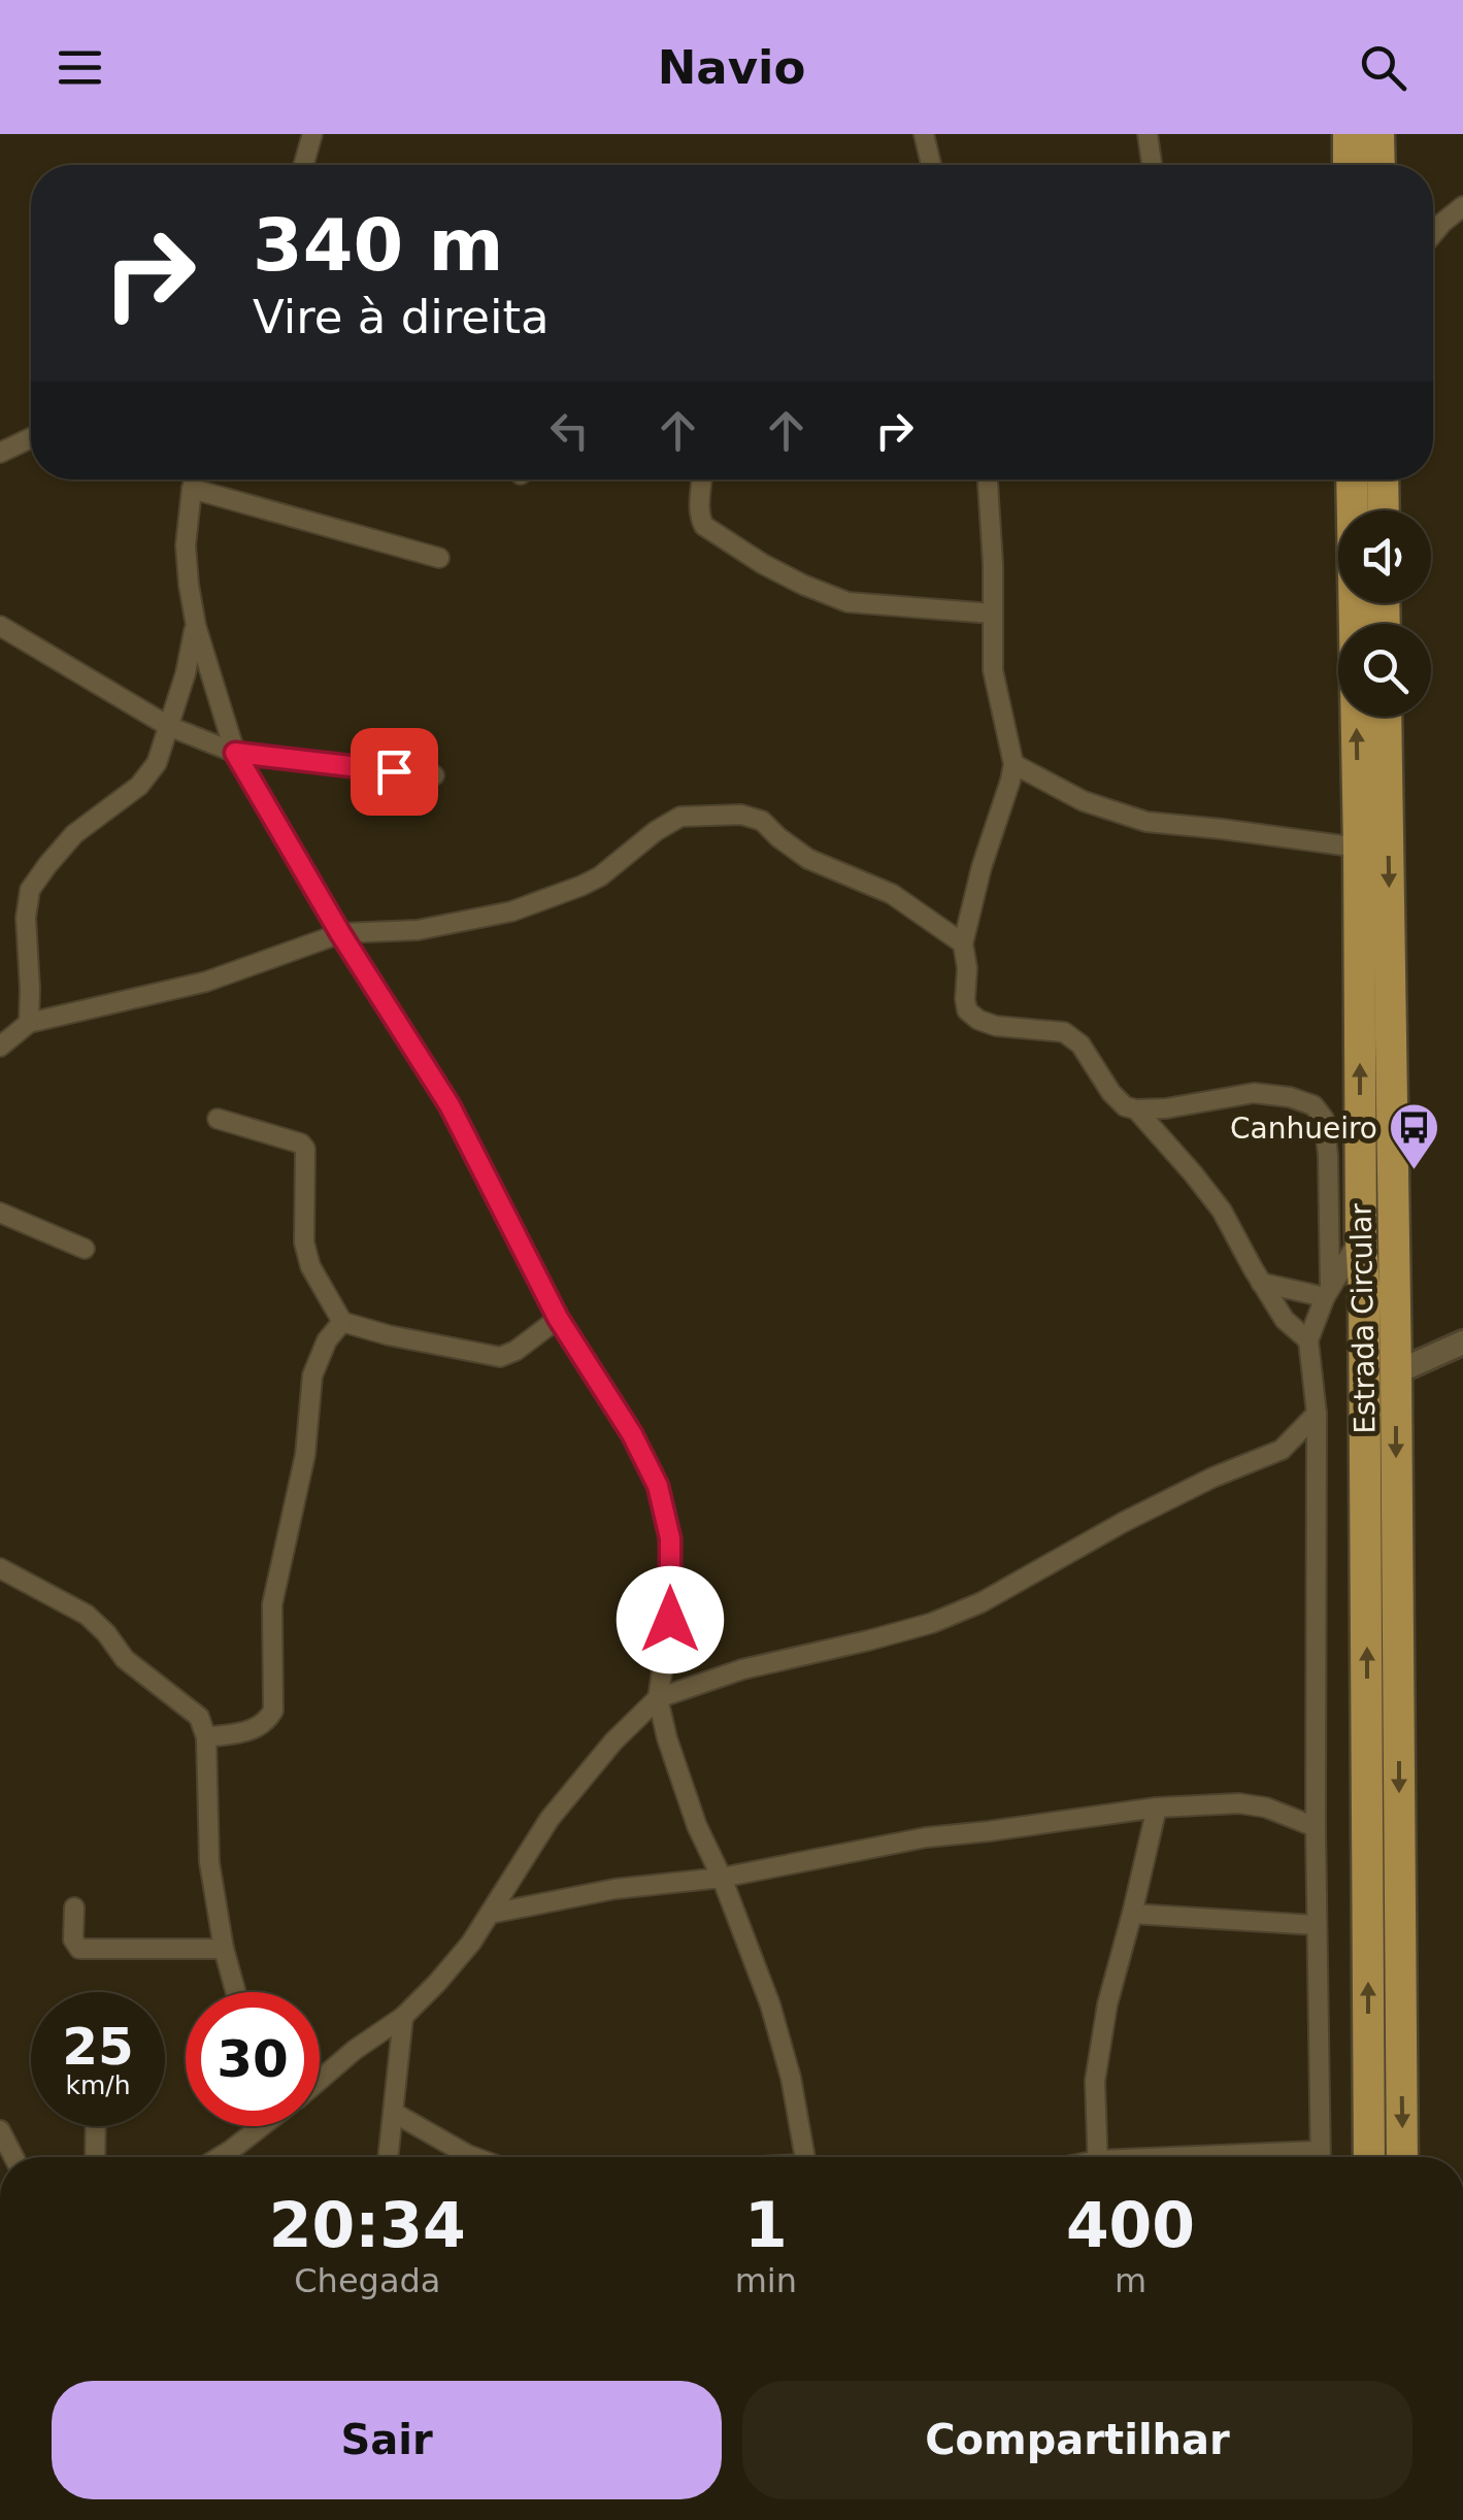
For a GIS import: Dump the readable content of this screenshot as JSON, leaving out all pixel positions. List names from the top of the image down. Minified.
{"streets":{"main road":["Estrada Circular"]},"places":{"bus stop":["Canhueiro"]},"page":{"header":"Navio","turn":["340 m","Vire à direita"],"speed":"25 km/h","limit":"30","eta":["20:34","Chegada","1","min","400","m"],"buttons":["Sair","Compartilhar"]}}
